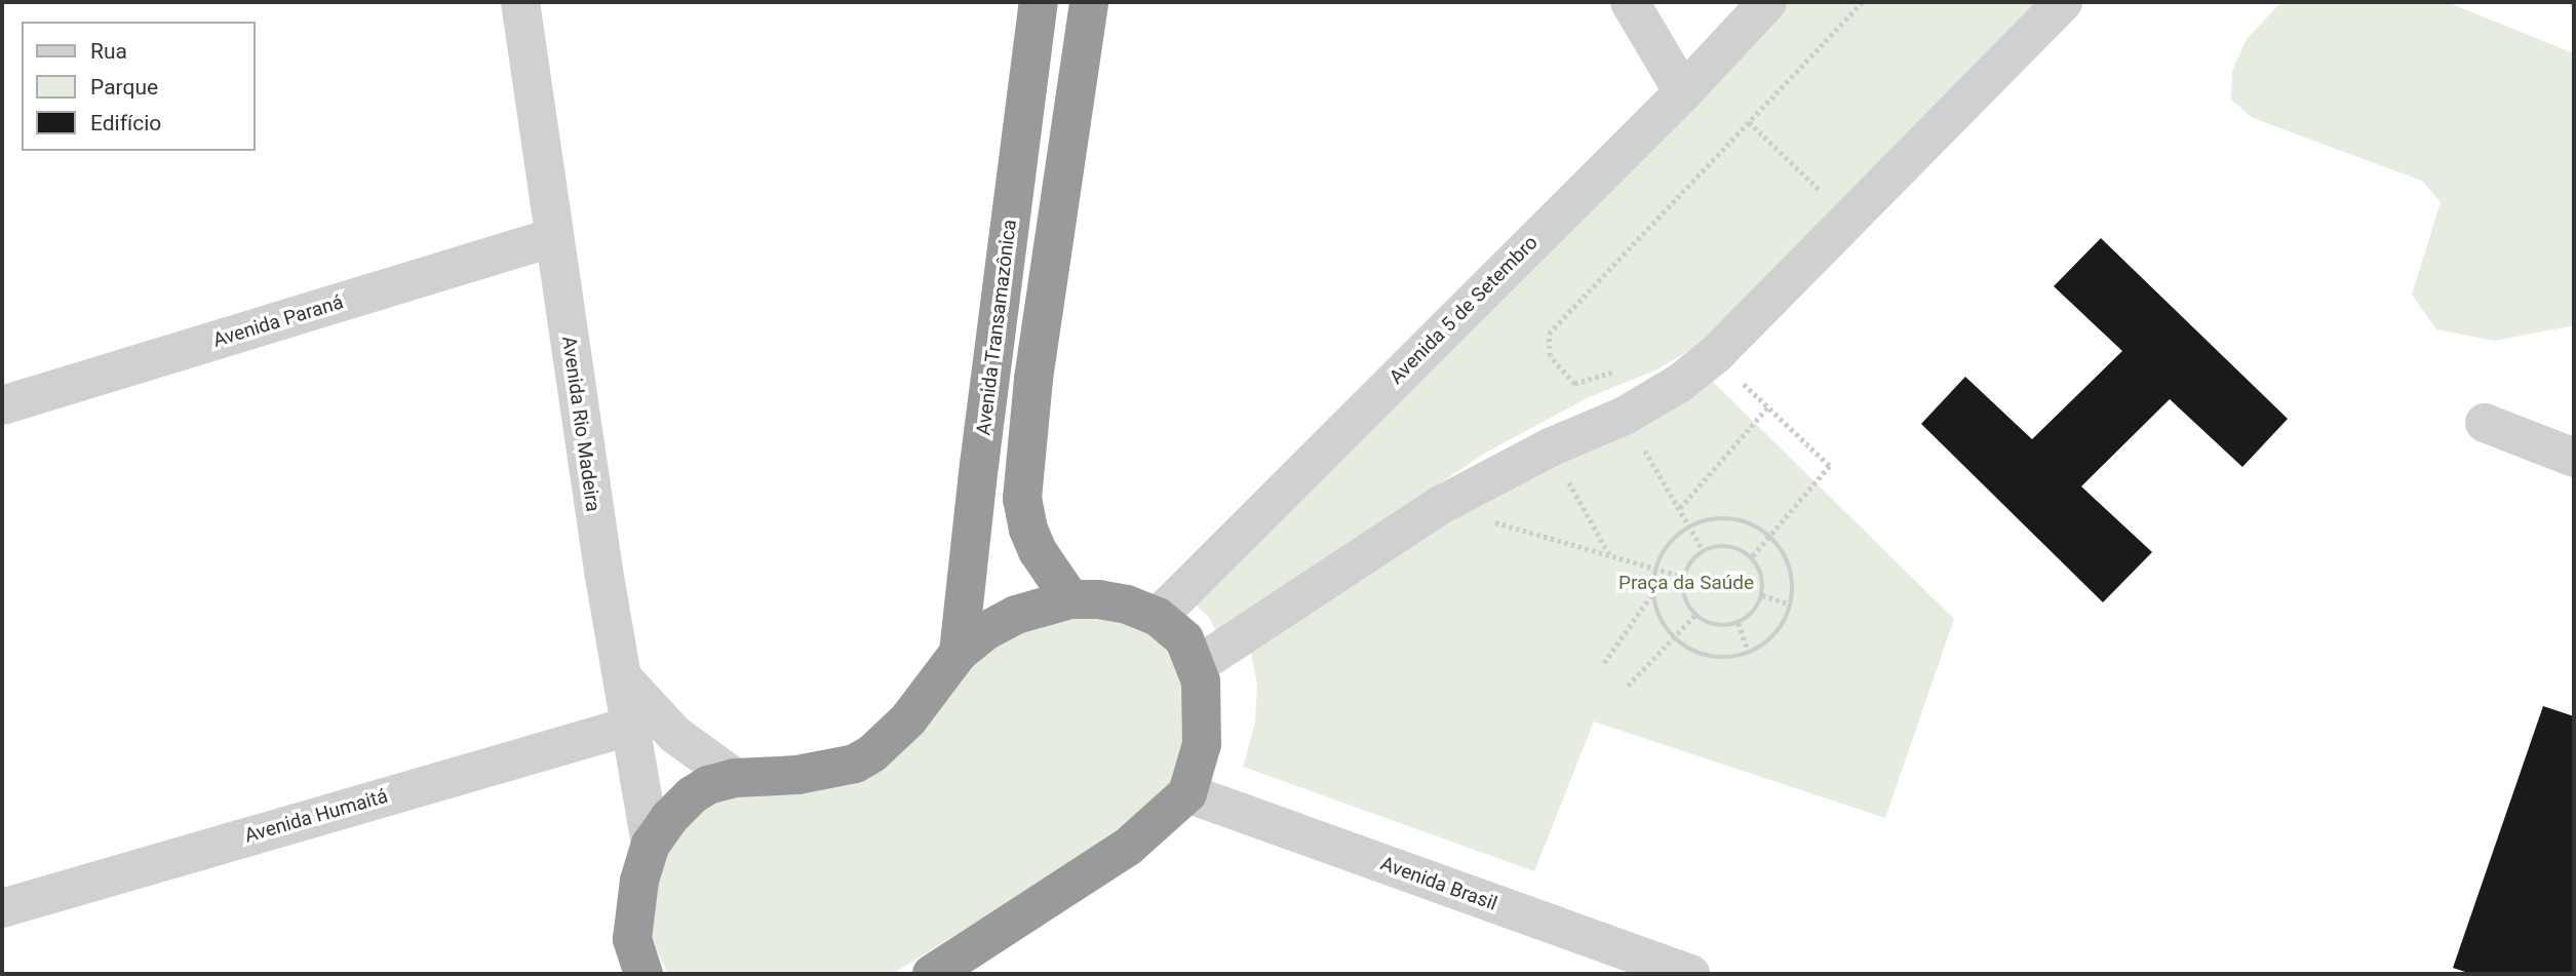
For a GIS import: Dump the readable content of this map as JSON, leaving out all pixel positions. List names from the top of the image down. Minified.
{"streets":{"highway":["Avenida Transamazônica"],"street":["Avenida 5 de Setembro","Avenida Paraná","Avenida Rio Madeira","Avenida Humaitá","Avenida Brasil"]},"crossings":[["Avenida Paraná","Avenida Rio Madeira"],["Avenida Rio Madeira","Avenida Humaitá"]],"parks":["Praça da Saúde"],"legend":["Rua","Parque","Edifício"]}
